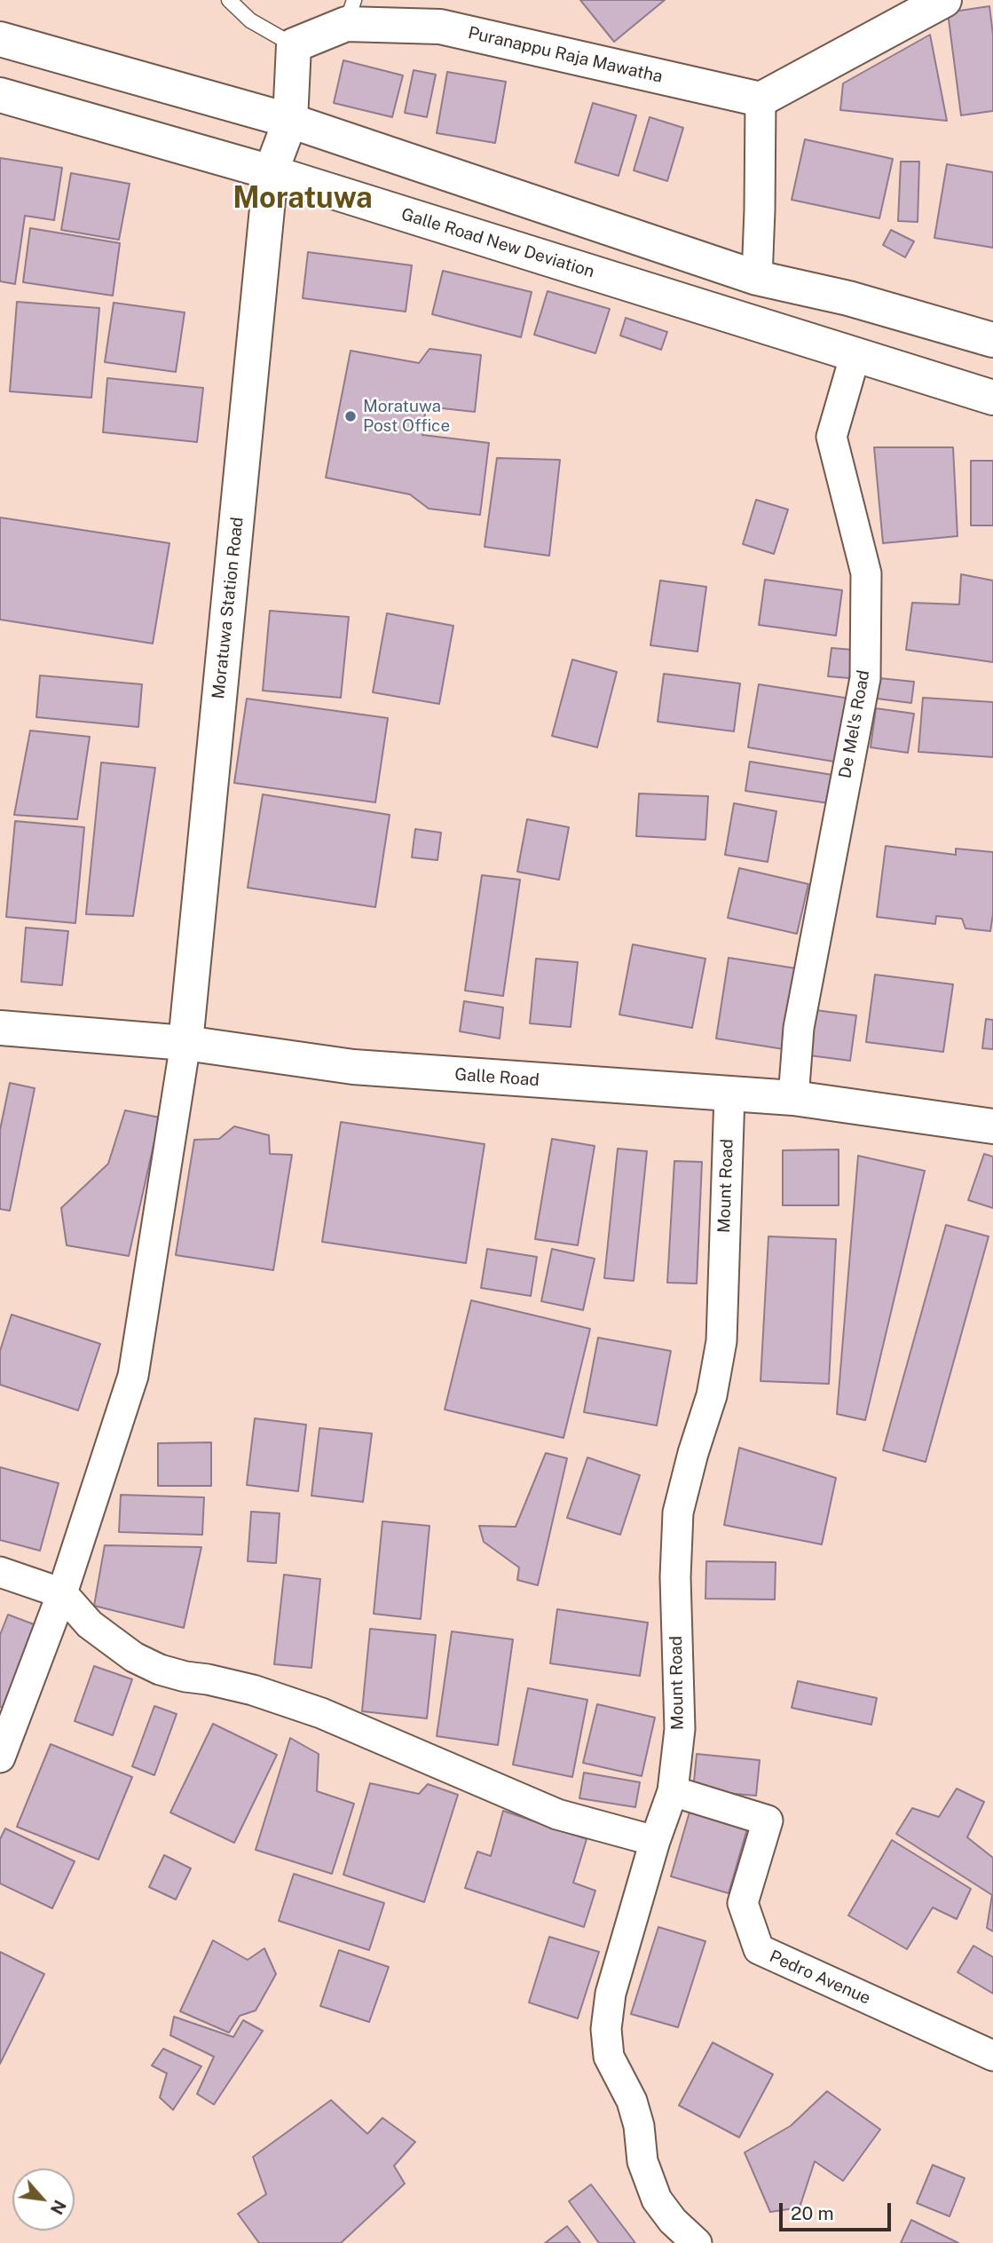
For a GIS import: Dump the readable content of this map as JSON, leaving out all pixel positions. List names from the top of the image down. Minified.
{"streets":{"main road":["Puranappu Raja Mawatha","Galle Road New Deviation","Moratuwa Station Road","Galle Road"],"street":["De Mel's Road","Mount Road","Pedro Avenue"]},"crossings":[["Galle Road New Deviation","Moratuwa Station Road"],["Galle Road New Deviation","De Mel's Road"],["Moratuwa Station Road","Galle Road"],["De Mel's Road","Galle Road"],["Galle Road","Mount Road"],["Mount Road","Pedro Avenue"]],"districts":["Moratuwa"],"places":["Moratuwa Post Office"],"scale_bar":"20 m","north":"bottom right"}
